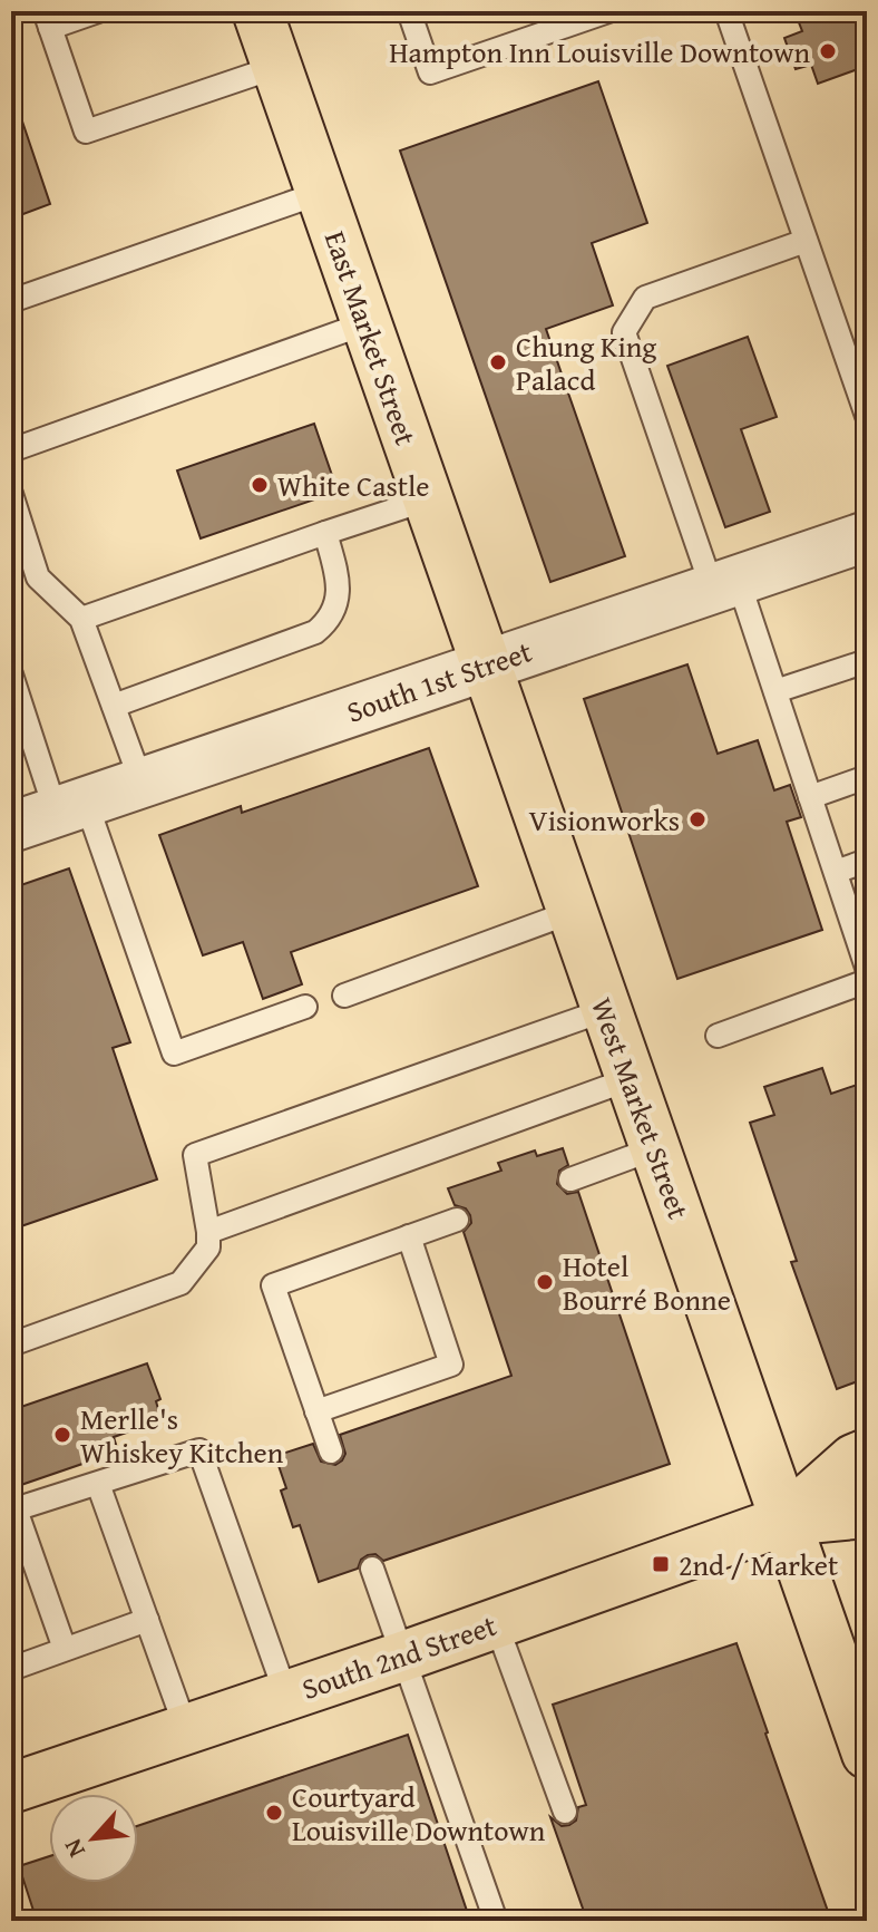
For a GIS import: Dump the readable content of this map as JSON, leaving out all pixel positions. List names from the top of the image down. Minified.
{"streets":{"main road":["East Market Street","West Market Street","South 2nd Street"],"street":["South 1st Street"]},"crossings":[["East Market Street","South 1st Street"],["East Market Street","West Market Street"],["South 1st Street","West Market Street"],["West Market Street","South 2nd Street"]],"places":{"other":["Hampton Inn Louisville Downtown","Chung King Palacd","White Castle","Visionworks","Hotel Bourré Bonne","Merlle's Whiskey Kitchen","Courtyard Louisville Downtown"],"transit":["2nd / Market"]},"north":"bottom left"}
